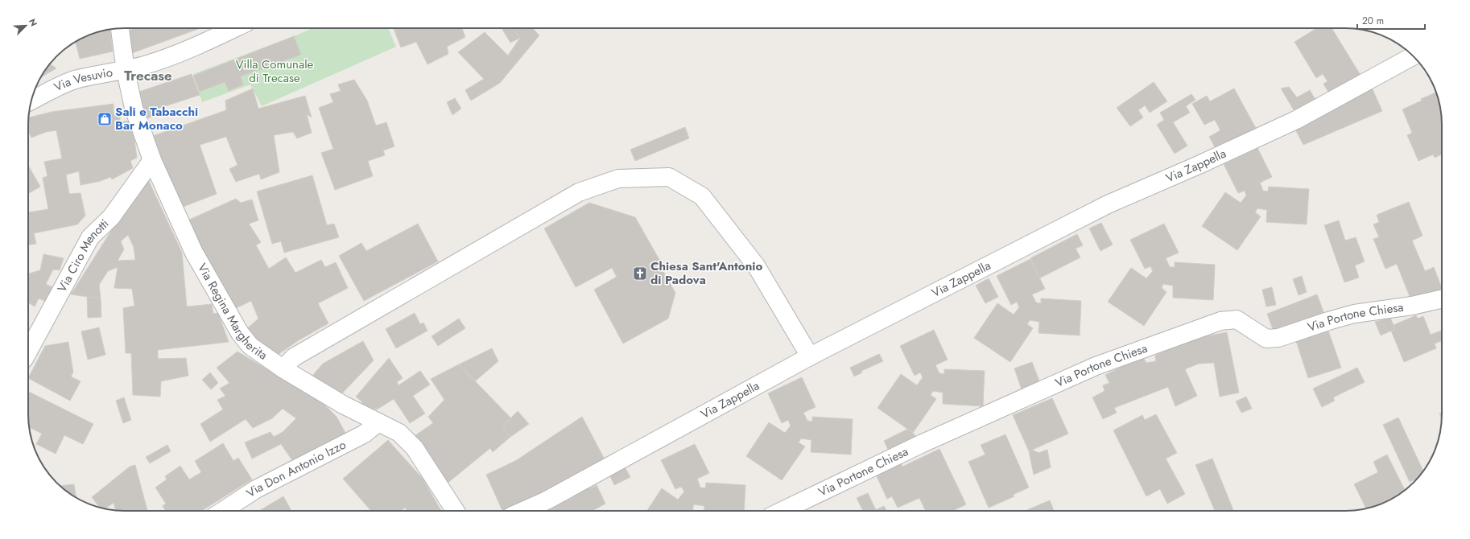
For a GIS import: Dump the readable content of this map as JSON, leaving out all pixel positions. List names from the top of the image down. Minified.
{"streets":{"street":["Via Vesuvio","Via Zappella","Via Ciro Menotti","Via Regina Margherita","Via Portone Chiesa","Via Don Antonio Izzo"]},"crossings":[["Via Vesuvio","Via Regina Margherita"],["Via Ciro Menotti","Via Regina Margherita"],["Via Regina Margherita","Via Don Antonio Izzo"]],"districts":["Trecase"],"parks":["Villa Comunale di Trecase"],"places":{"shop":["Sali e Tabacchi Bar Monaco"],"church":["Chiesa Sant'Antonio di Padova"]},"scale_bar":"20 m","north":"top right"}
